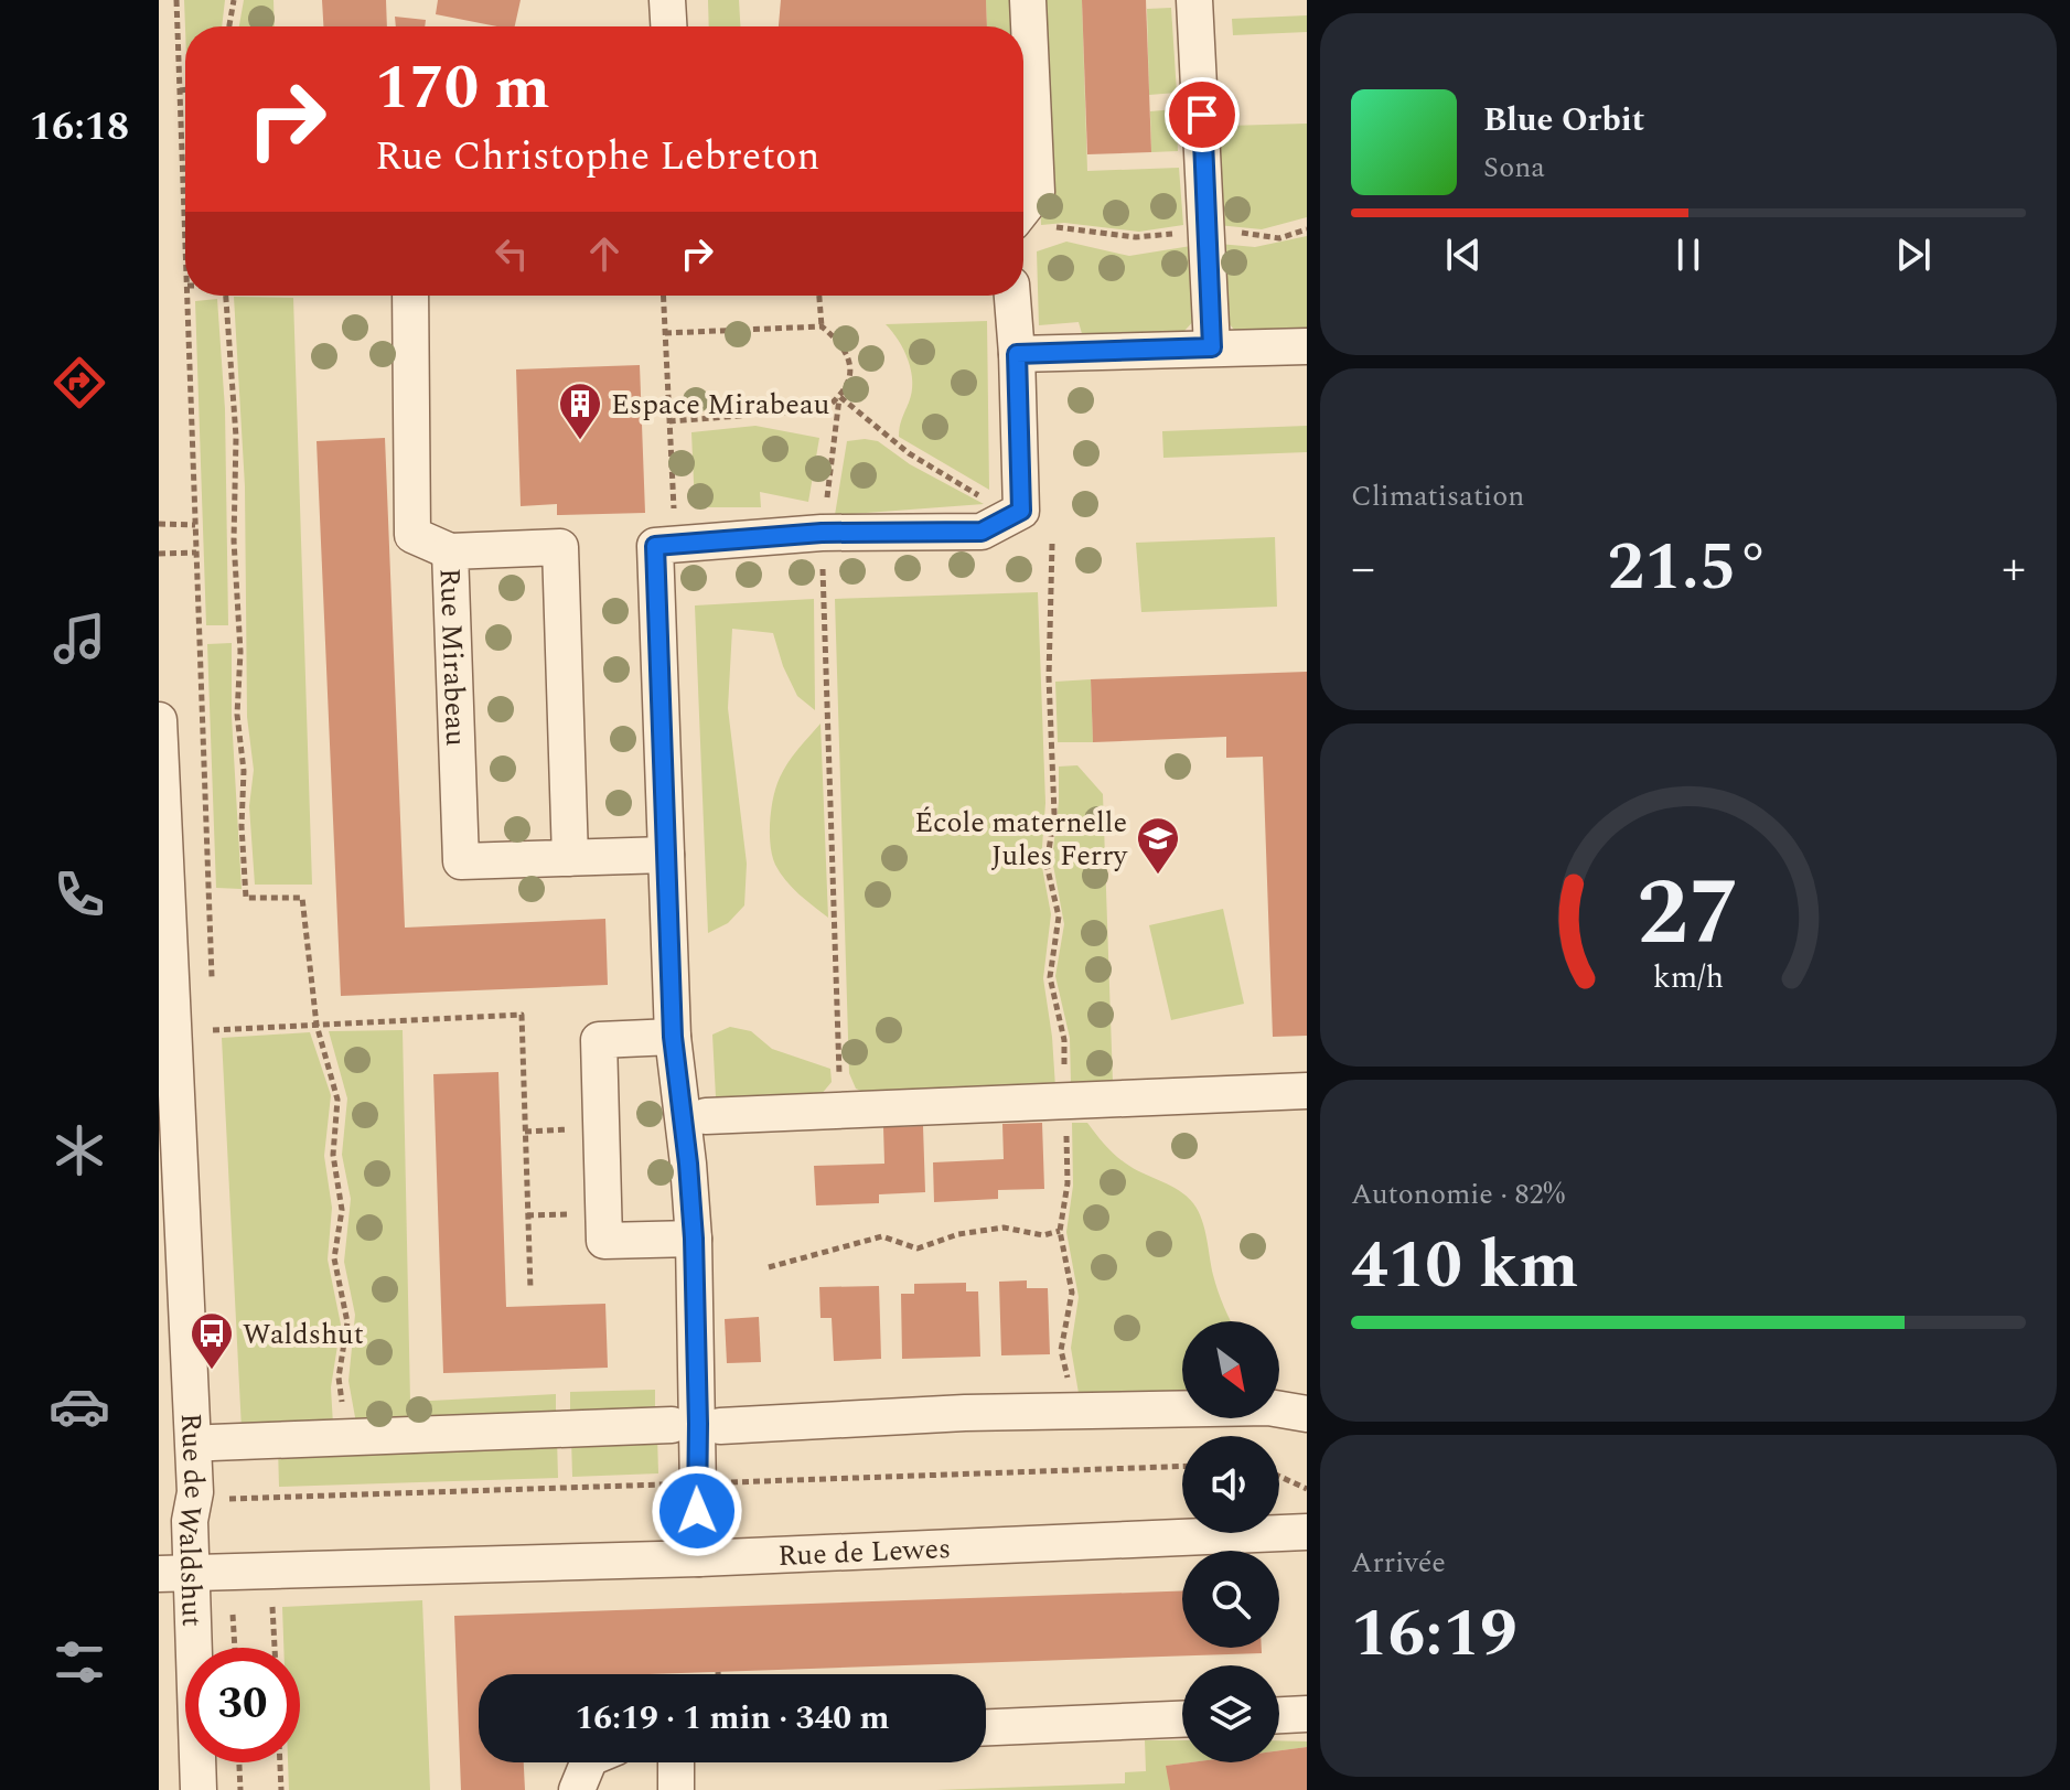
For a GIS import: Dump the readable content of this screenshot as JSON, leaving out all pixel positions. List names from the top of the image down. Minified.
{"streets":{"street":["Rue Mirabeau","Rue de Waldshut","Rue de Lewes"]},"crossings":[["Rue de Waldshut","Rue de Lewes"]],"places":{"building":["Espace Mirabeau"],"school or university":["École maternelle Jules Ferry"],"bus stop":["Waldshut"]},"north":"bottom right","page":{"tabs":"16:18","turn":["170 m","Rue Christophe Lebreton"],"song":["Blue Orbit","Sona"],"tile":["Climatisation",["Autonomie · 82%","410 km"],["Arrivée","16:19"]],"heat":["−","21.5°","+"],"limit":"30","trip":"16:19 · 1 min · 340 m","gauge":["27","km/h"]}}
